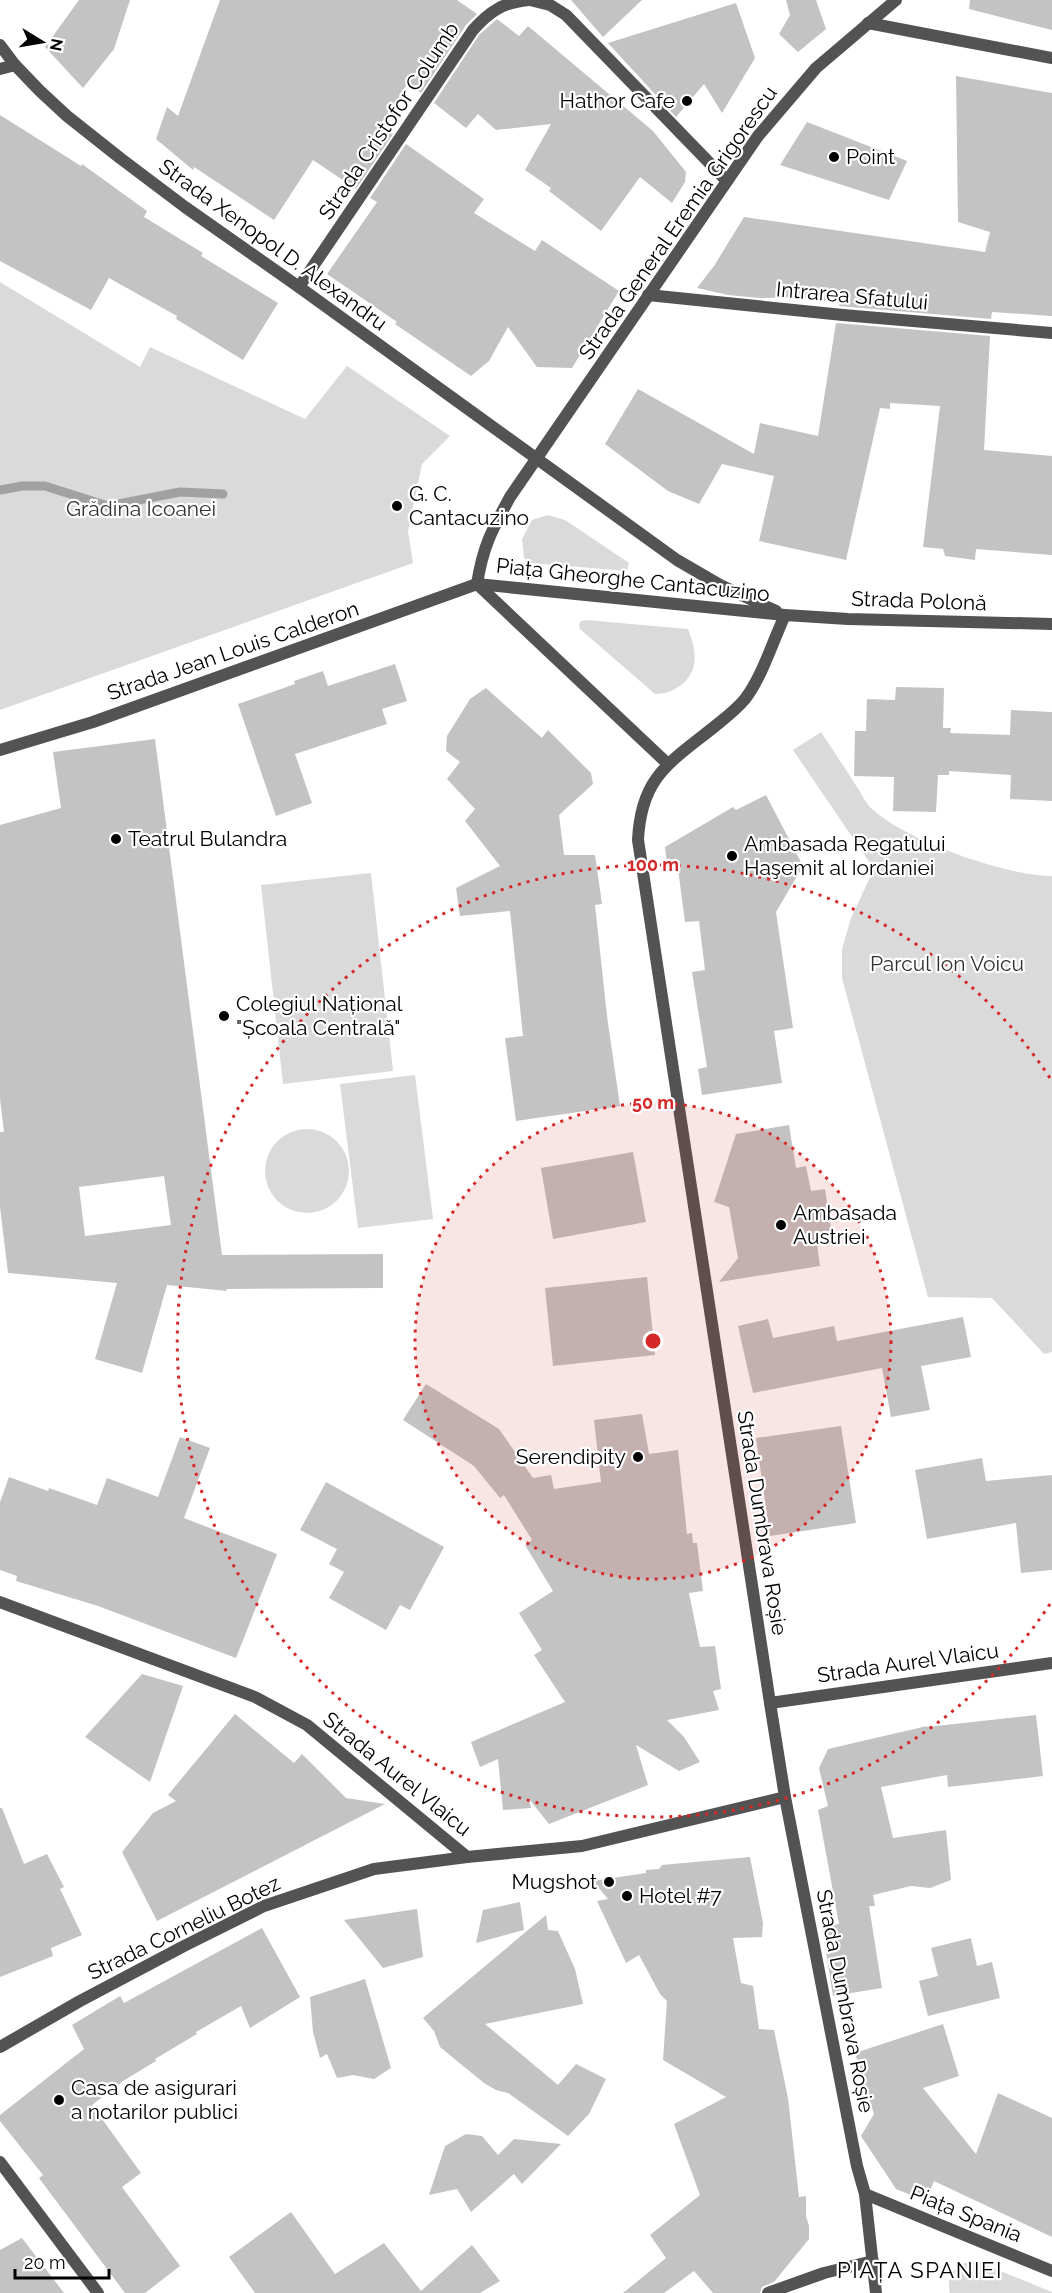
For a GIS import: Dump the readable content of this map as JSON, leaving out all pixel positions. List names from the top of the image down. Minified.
{"streets":{"street":["Strada Cristofor Columb","Strada General Eremia Grigorescu","Strada Xenopol D. Alexandru","Intrarea Sfatului","Piața Gheorghe Cantacuzino","Strada Polonă","Strada Jean Louis Calderon","Strada Dumbrava Roșie","Strada Aurel Vlaicu","Strada Corneliu Botez","Piața Spania"]},"crossings":[["Strada Cristofor Columb","Strada General Eremia Grigorescu"],["Strada Cristofor Columb","Strada Xenopol D. Alexandru"],["Strada General Eremia Grigorescu","Strada Xenopol D. Alexandru"],["Strada General Eremia Grigorescu","Intrarea Sfatului"],["Strada General Eremia Grigorescu","Piața Gheorghe Cantacuzino"],["Strada Xenopol D. Alexandru","Piața Gheorghe Cantacuzino"],["Piața Gheorghe Cantacuzino","Strada Polonă"],["Piața Gheorghe Cantacuzino","Strada Jean Louis Calderon"],["Piața Gheorghe Cantacuzino","Strada Dumbrava Roșie"],["Strada Dumbrava Roșie","Strada Aurel Vlaicu"],["Strada Dumbrava Roșie","Piața Spania"],["Strada Aurel Vlaicu","Strada Corneliu Botez"]],"districts":["PIAȚA SPANIEI"],"parks":["Grădina Icoanei","Parcul Ion Voicu"],"places":["Hathor Cafe","Point","G. C. Cantacuzino","Teatrul Bulandra","Ambasada Regatului Haşemit al Iordaniei","Colegiul Național \"Școala Centrală\"","Ambasada Austriei","Serendipity","Mugshot","Hotel #7","Casa de asigurari a notarilor publici"],"scale_bar":"20 m","north":"right","rings":["100 m","50 m"]}
